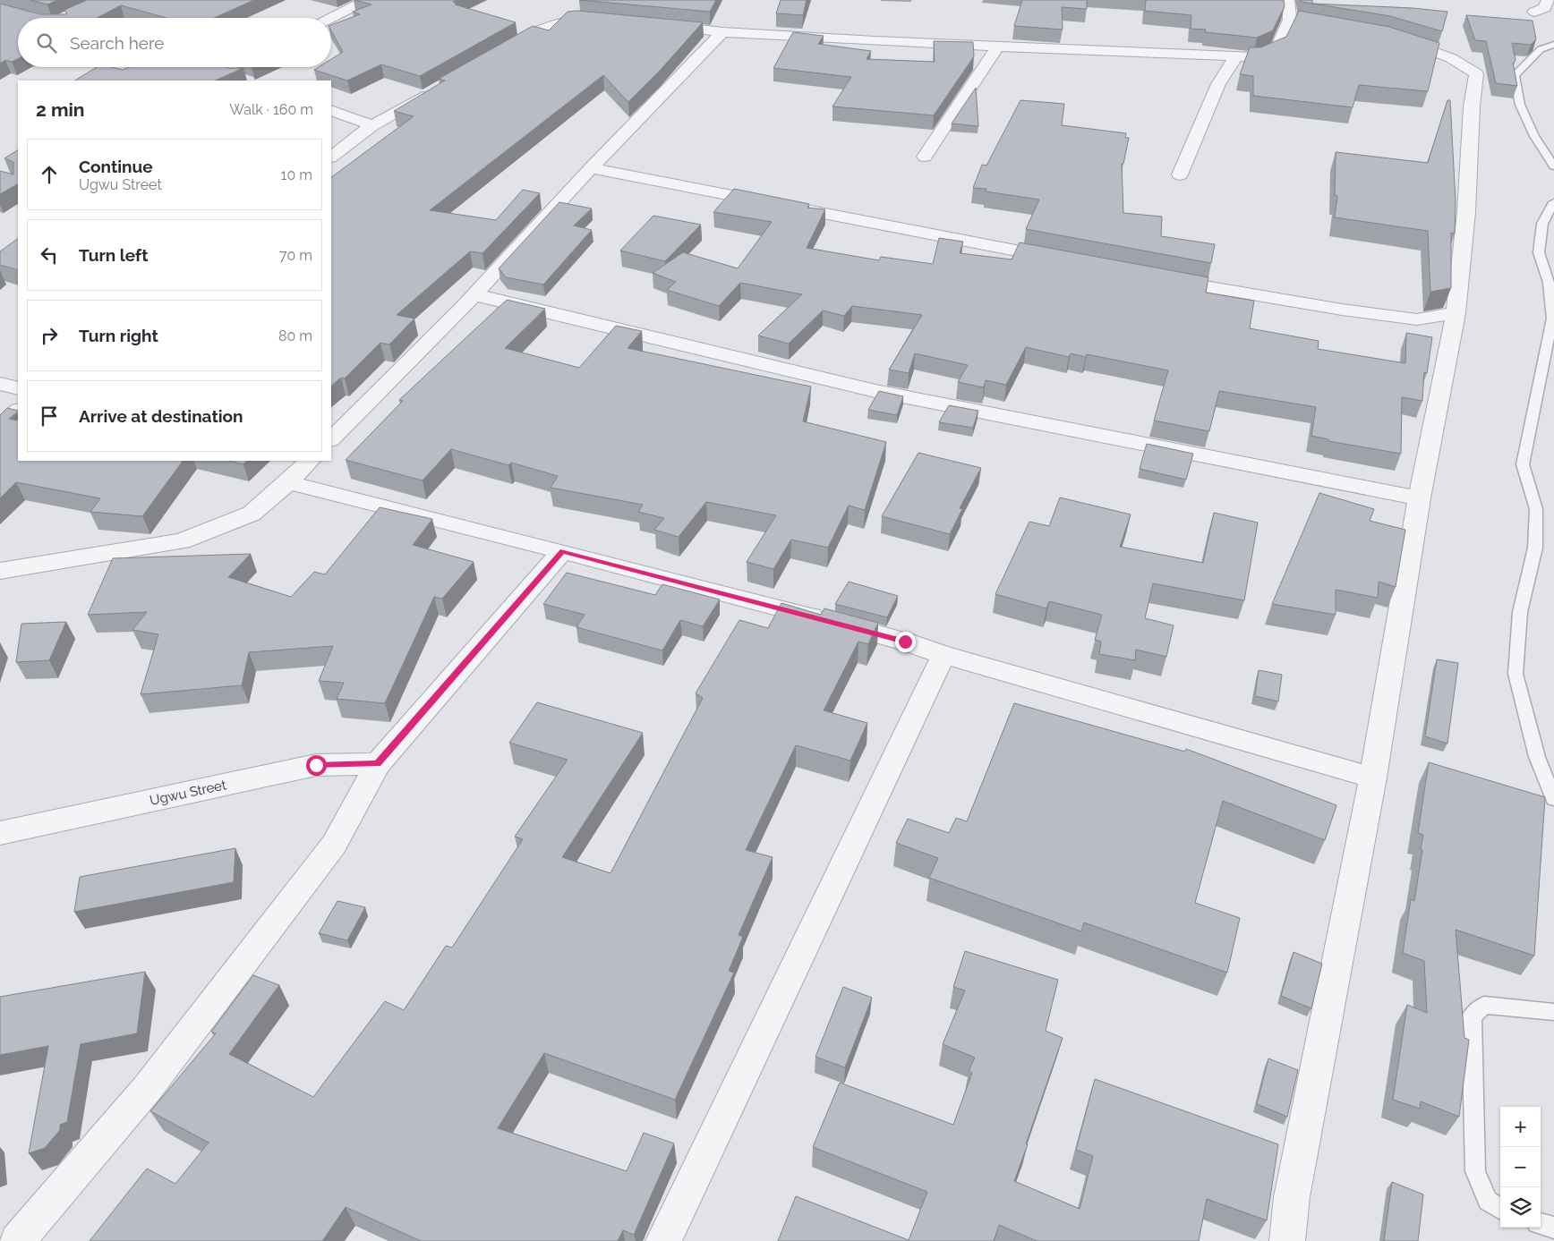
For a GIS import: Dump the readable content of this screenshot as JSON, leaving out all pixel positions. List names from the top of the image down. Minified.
{"streets":{"street":["Ugwu Street"]},"page":{"search":"Search here","heading":["2 min","Walk · 160 m"],"list":[["Continue","Ugwu Street","10 m"],["Turn left","70 m"],["Turn right","80 m"],"Arrive at destination"],"map_buttons":["+","−"]}}
